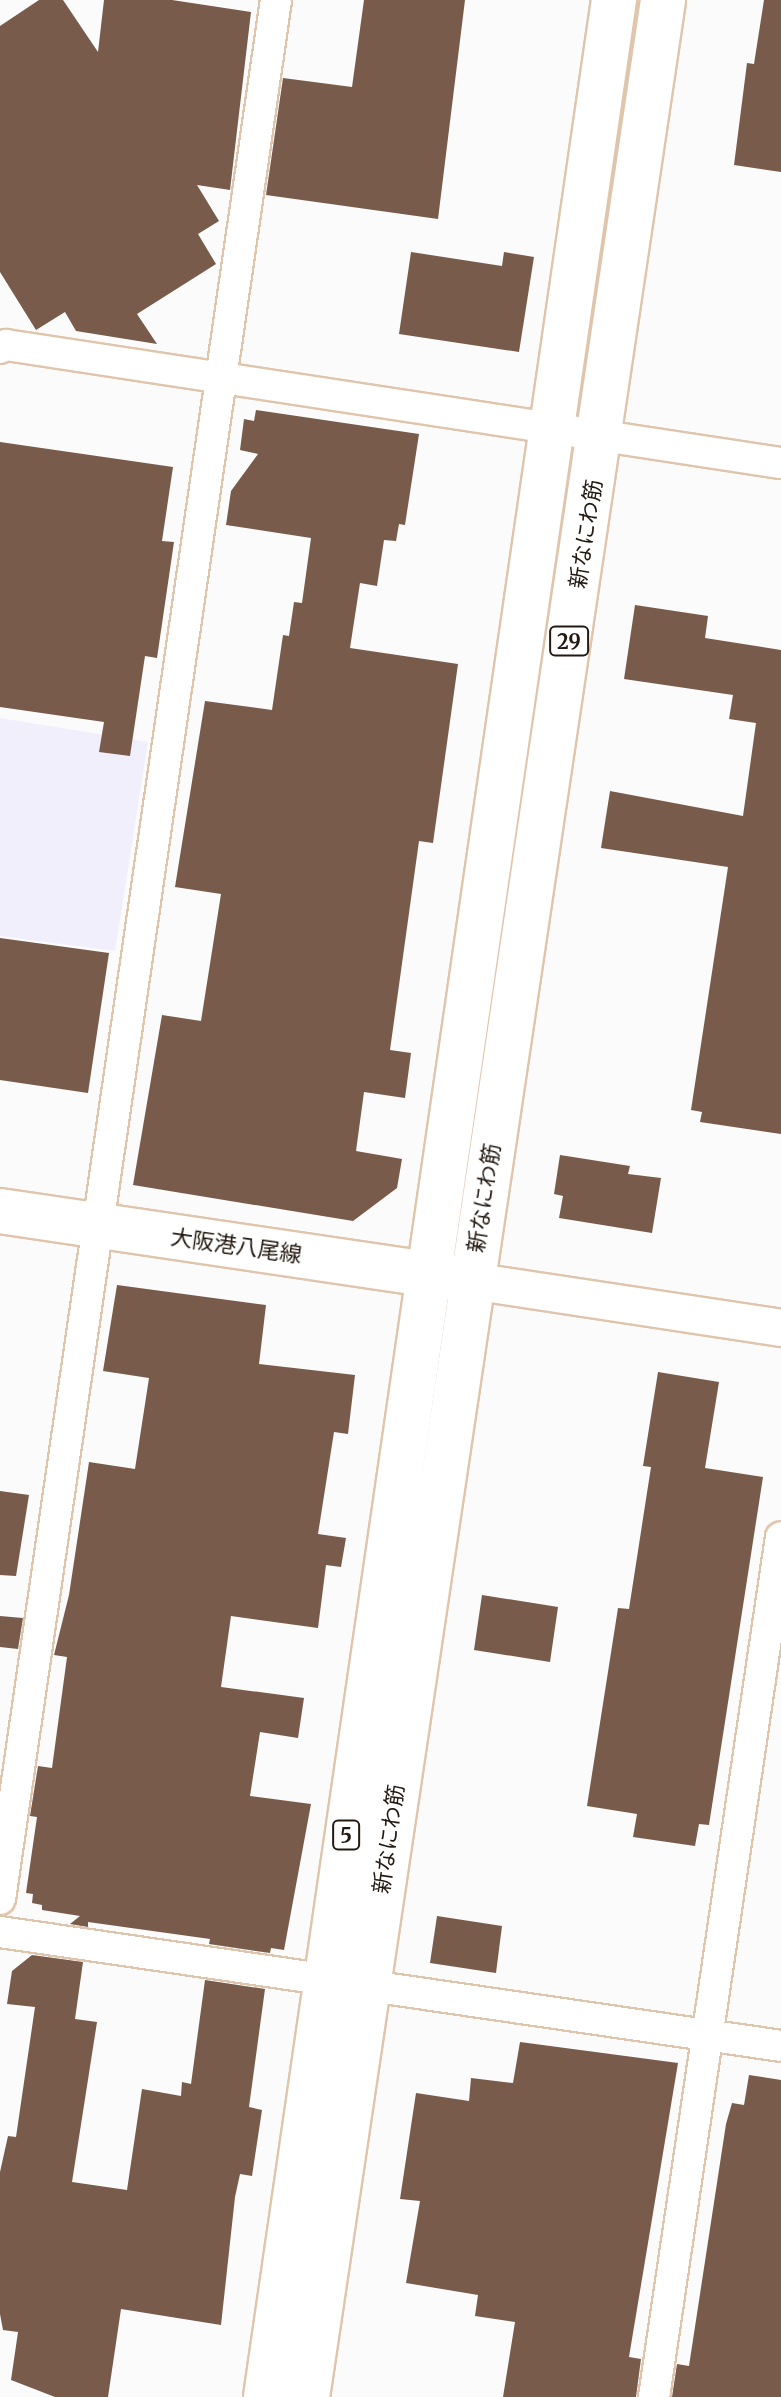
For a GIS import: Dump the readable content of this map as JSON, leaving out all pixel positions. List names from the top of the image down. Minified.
{"streets":{"main road":["新なにわ筋","29","大阪港八尾線","5"]},"crossings":[["新なにわ筋","大阪港八尾線"]]}
